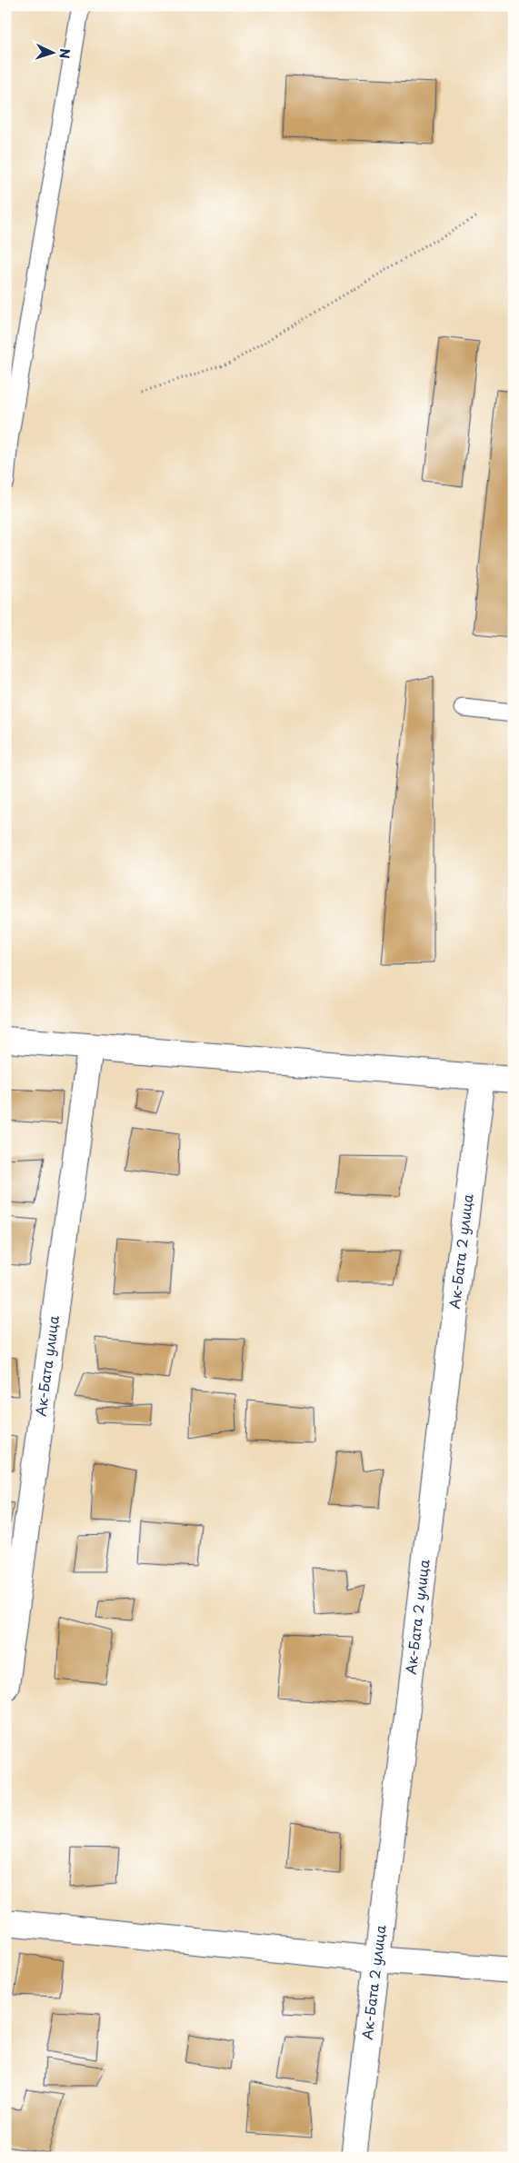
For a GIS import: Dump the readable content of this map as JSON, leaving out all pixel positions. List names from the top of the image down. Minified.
{"streets":{"street":["Ак-Бата 2 улица","Ак-Бата улица"]},"north":"right"}
